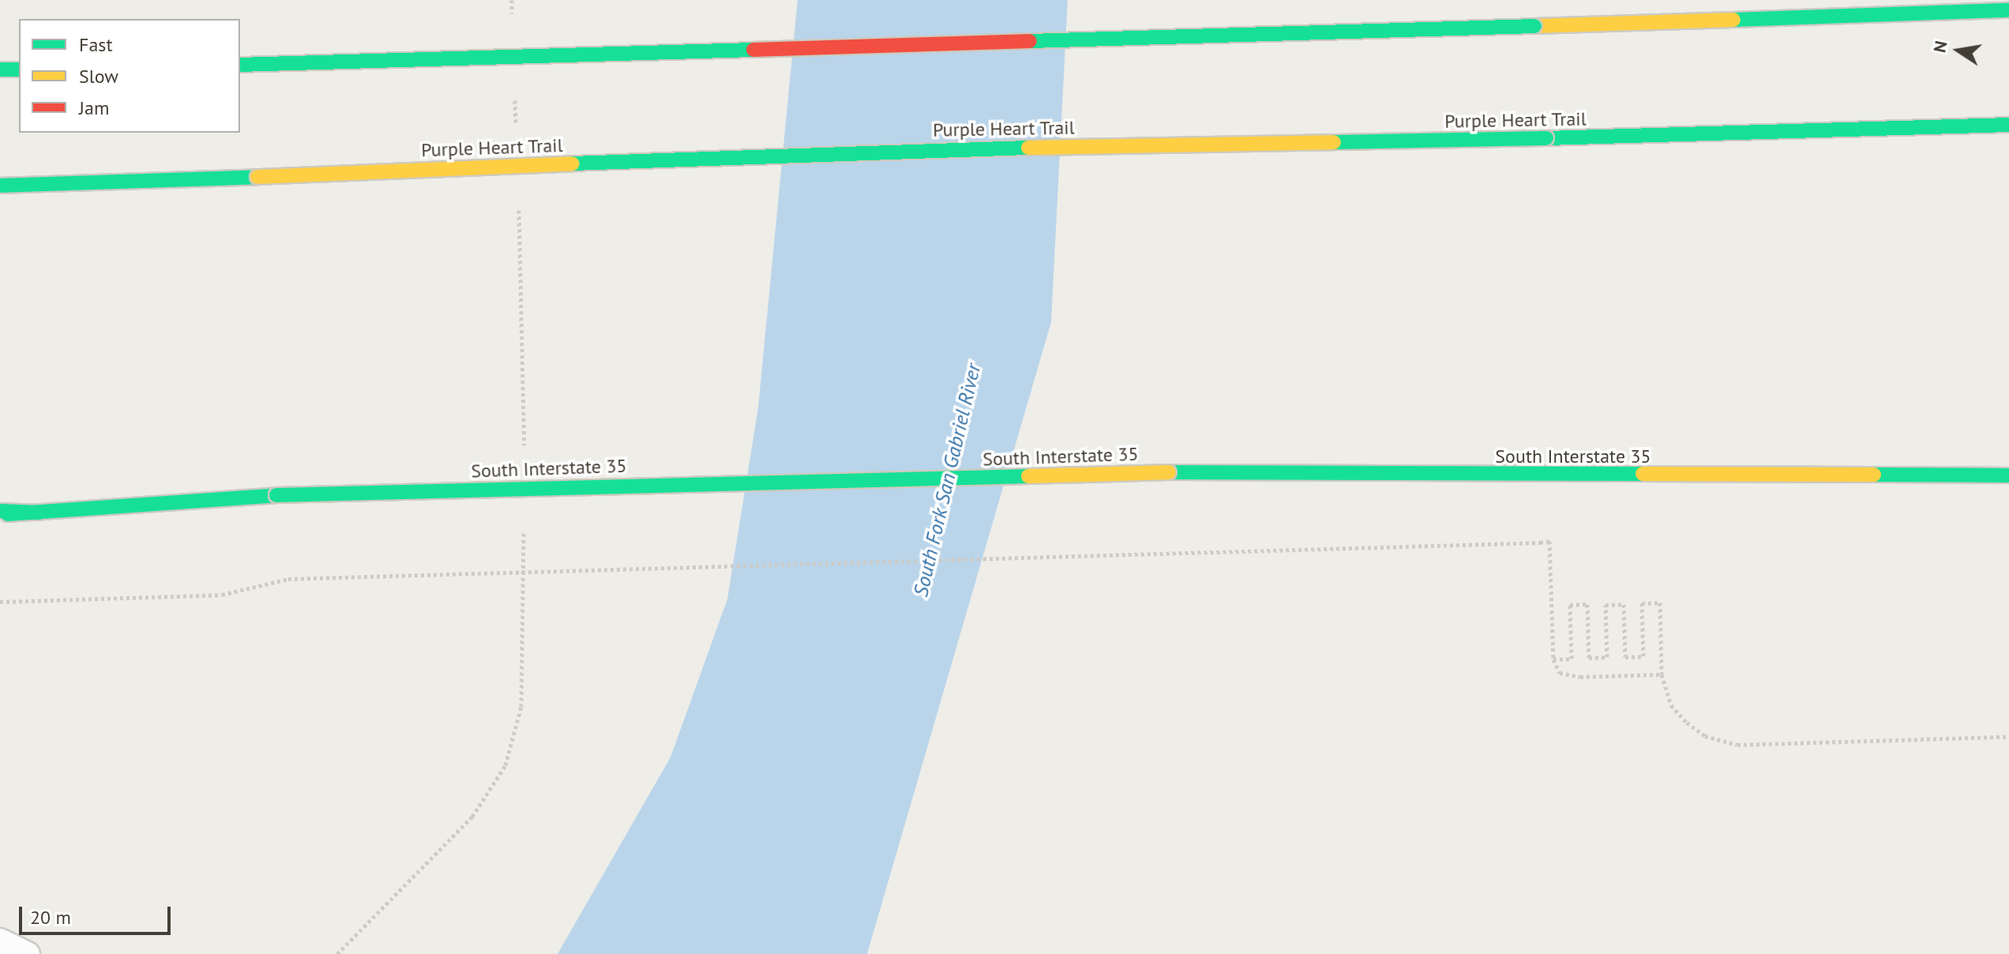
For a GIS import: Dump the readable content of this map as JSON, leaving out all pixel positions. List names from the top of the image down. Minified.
{"streets":{"main road":["Purple Heart Trail","South Interstate 35"]},"water":["South Fork San Gabriel River"],"legend":["Fast","Slow","Jam"],"scale_bar":"20 m","north":"left"}
